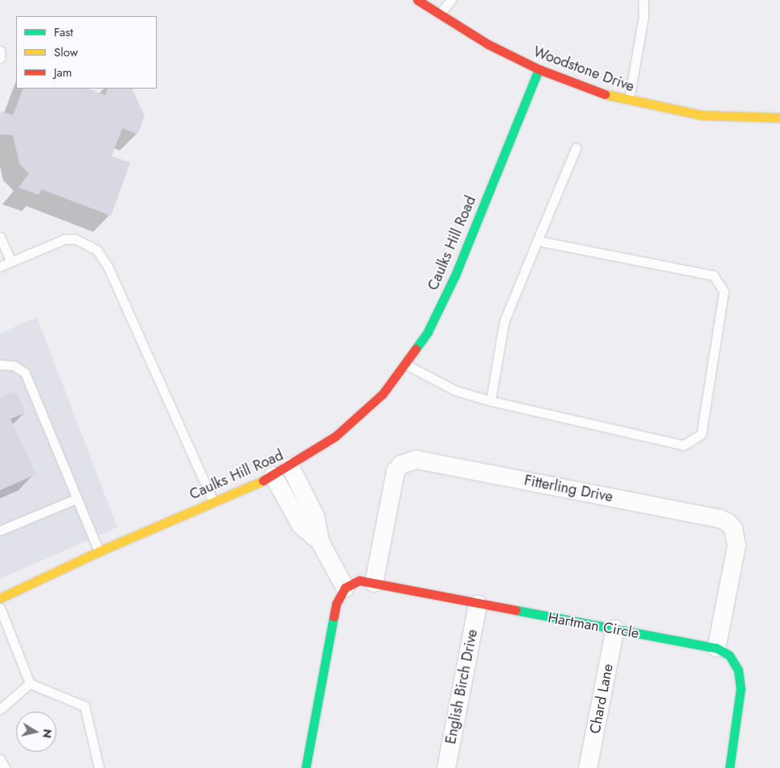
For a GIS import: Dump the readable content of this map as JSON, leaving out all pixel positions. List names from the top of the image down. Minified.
{"streets":{"street":["Woodstone Drive","Caulks Hill Road","Fitterling Drive","Hartman Circle","English Birch Drive","Chard Lane"]},"crossings":[["Woodstone Drive","Caulks Hill Road"],["Fitterling Drive","Hartman Circle"],["Hartman Circle","English Birch Drive"],["Hartman Circle","Chard Lane"]],"legend":["Fast","Slow","Jam"],"north":"right"}
